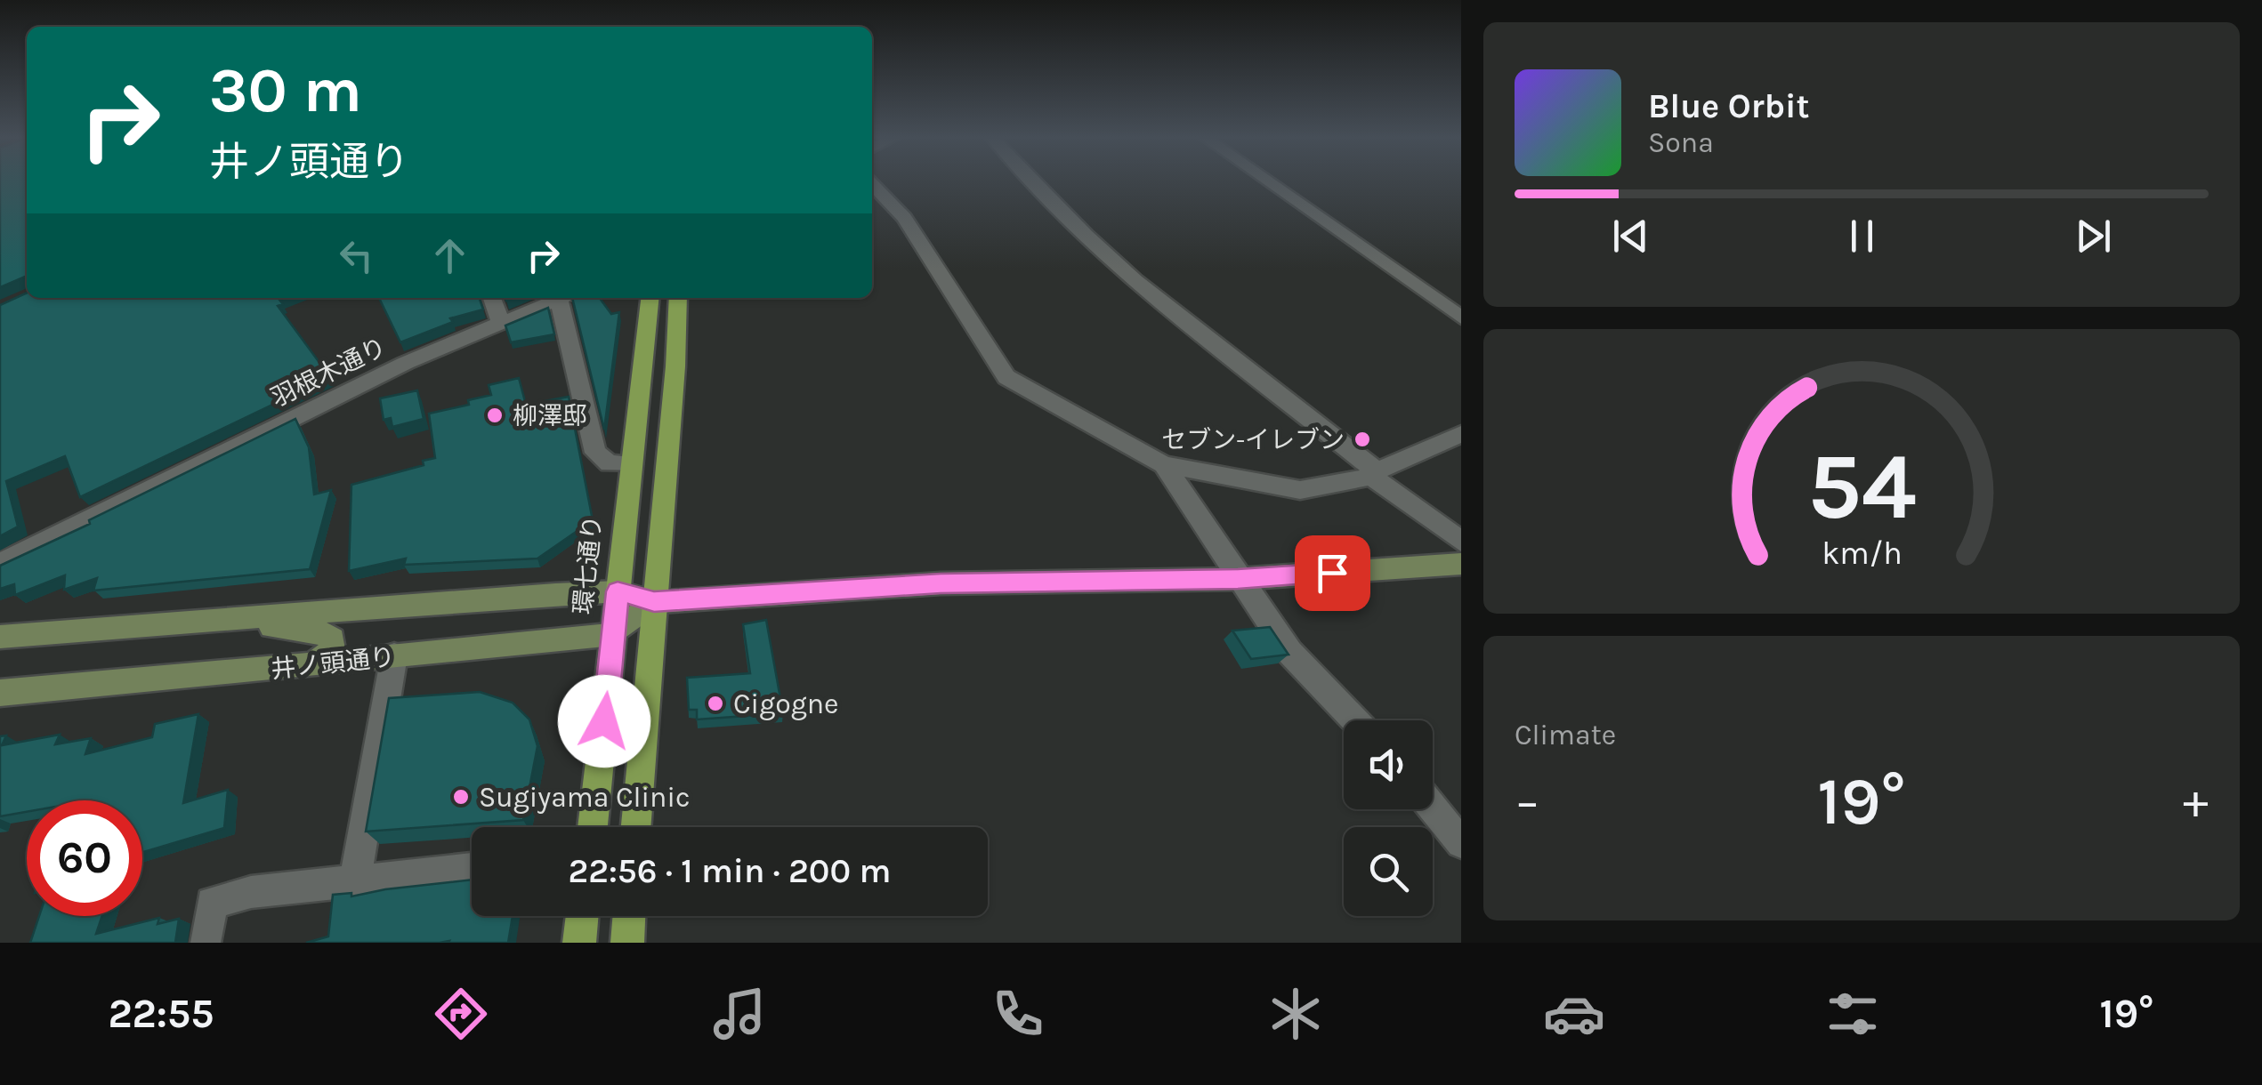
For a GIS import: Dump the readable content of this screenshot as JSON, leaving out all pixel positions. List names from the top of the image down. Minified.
{"streets":{"main road":["環七通り","井ノ頭通り"],"street":["羽根木通り"]},"crossings":[["環七通り","井ノ頭通り"]],"places":["柳澤邸","セブン-イレブン","Cigogne","Sugiyama Clinic"],"page":{"turn":["30 m","井ノ頭通り"],"song":["Blue Orbit","Sona"],"tile":"Climate","heat":["−","19°","+"],"limit":"60","trip":"22:56 · 1 min · 200 m","tabs":["22:55","19°"],"gauge":["54","km/h"]}}
